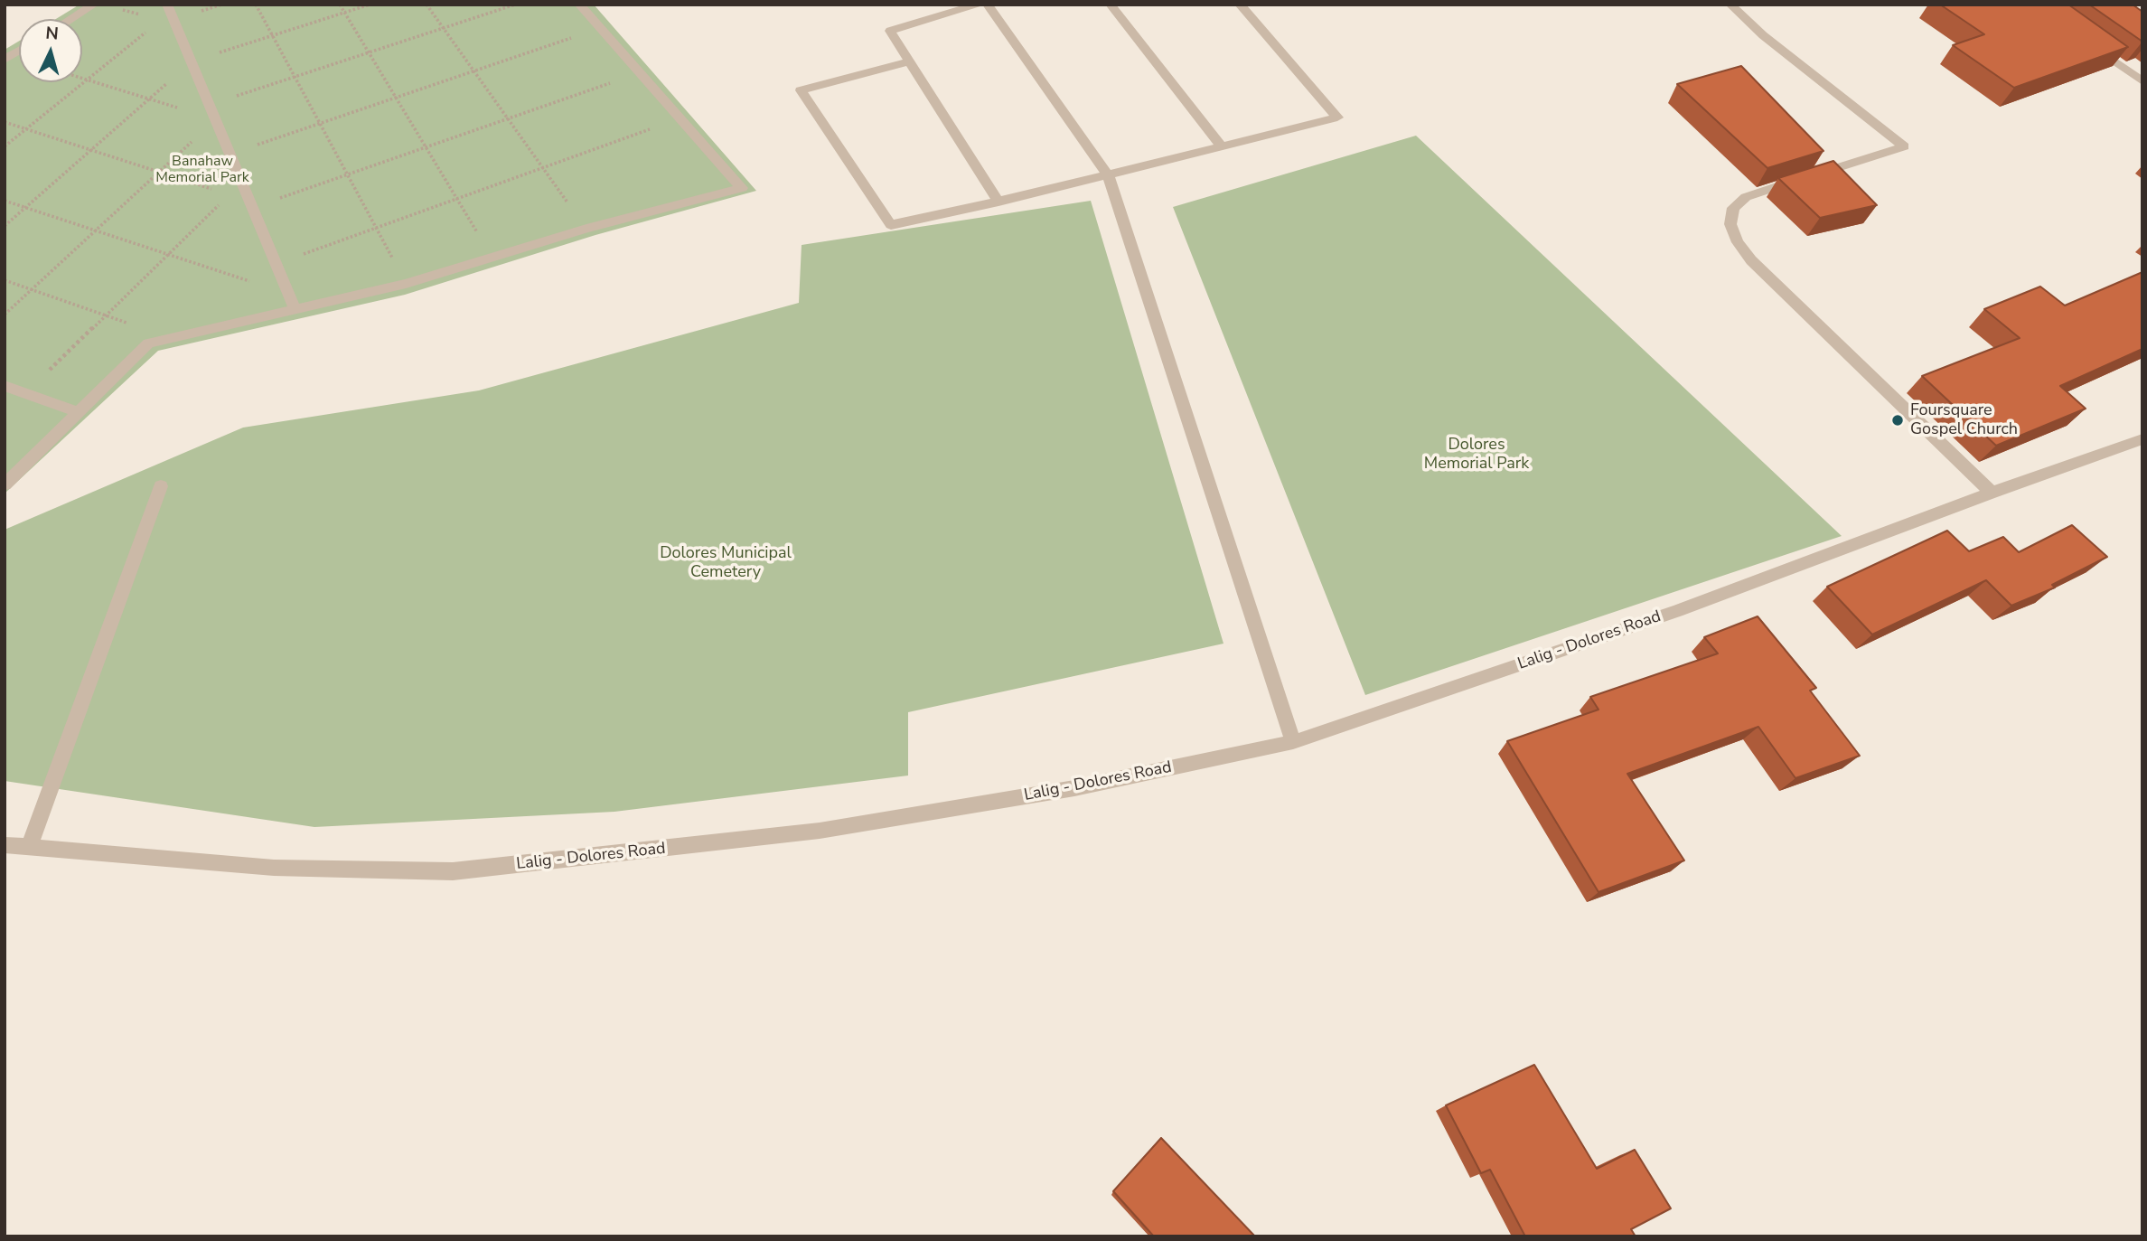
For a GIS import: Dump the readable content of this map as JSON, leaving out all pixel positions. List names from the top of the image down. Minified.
{"streets":{"street":["Lalig - Dolores Road"]},"parks":["Banahaw Memorial Park","Dolores Memorial Park","Dolores Municipal Cemetery"],"places":["Foursquare Gospel Church"],"north":"top"}
